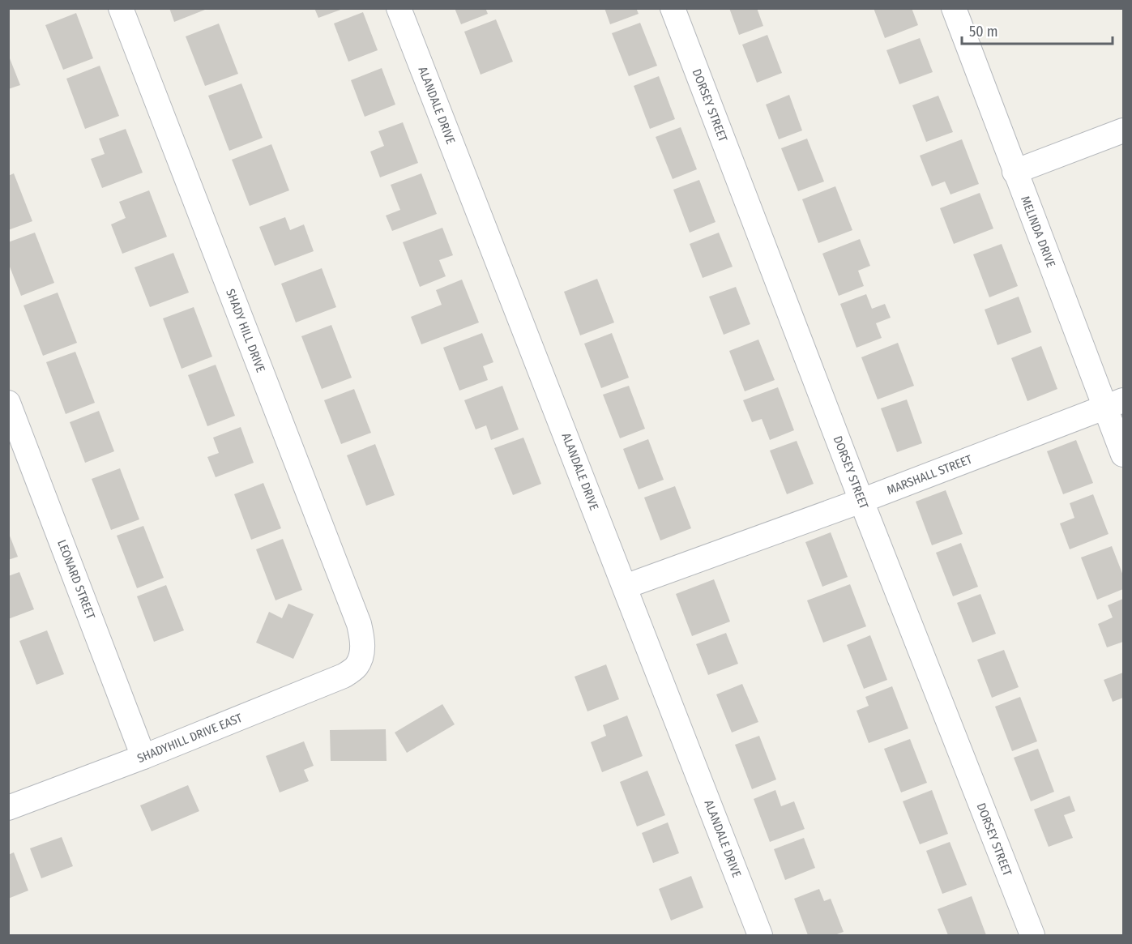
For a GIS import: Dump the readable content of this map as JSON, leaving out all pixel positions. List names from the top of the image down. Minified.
{"streets":{"street":["ALANDALE DRIVE","DORSEY STREET","MELINDA DRIVE","SHADY HILL DRIVE","MARSHALL STREET","LEONARD STREET","SHADYHILL DRIVE EAST"]},"crossings":[["ALANDALE DRIVE","MARSHALL STREET"],["DORSEY STREET","MARSHALL STREET"],["MELINDA DRIVE","MARSHALL STREET"],["SHADY HILL DRIVE","SHADYHILL DRIVE EAST"],["LEONARD STREET","SHADYHILL DRIVE EAST"]],"scale_bar":"50 m"}
